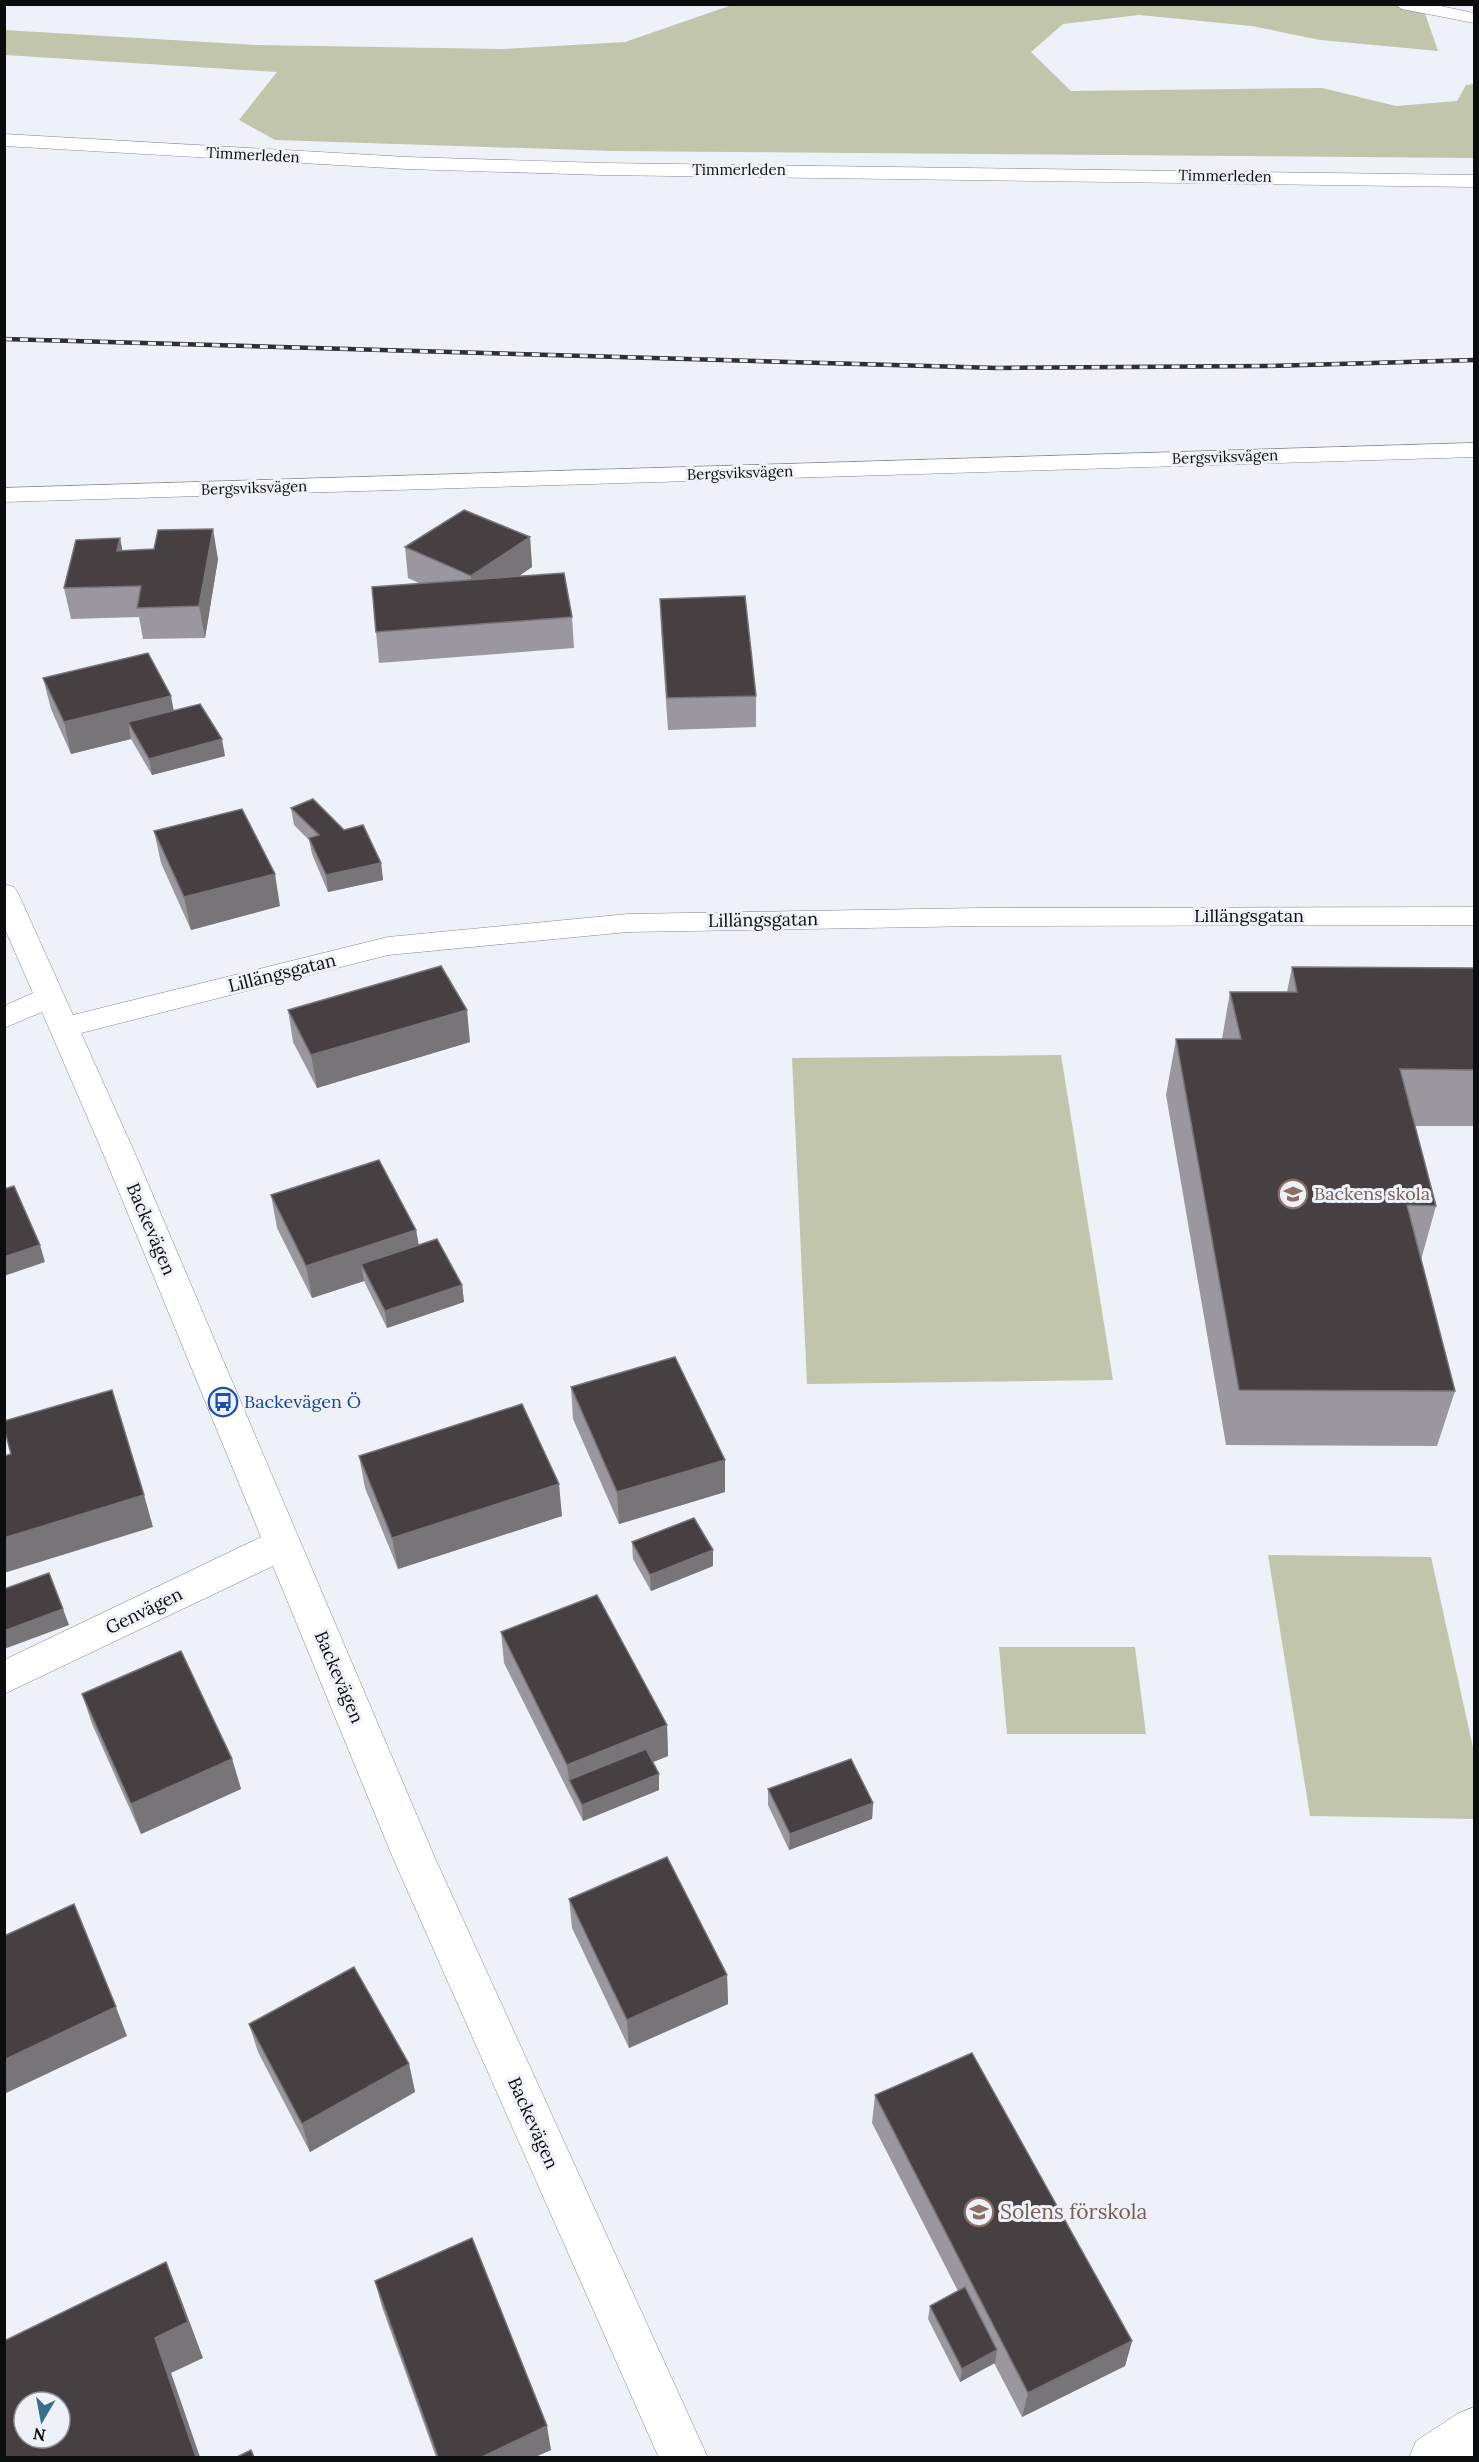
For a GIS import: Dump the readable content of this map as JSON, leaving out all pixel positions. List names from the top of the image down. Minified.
{"streets":{"street":["Timmerleden","Bergsviksvägen","Lillängsgatan","Backevägen","Genvägen"]},"crossings":[["Lillängsgatan","Backevägen"],["Backevägen","Genvägen"]],"places":{"school or university":["Backens skola","Solens förskola"],"bus stop":["Backevägen Ö"]},"north":"bottom"}
